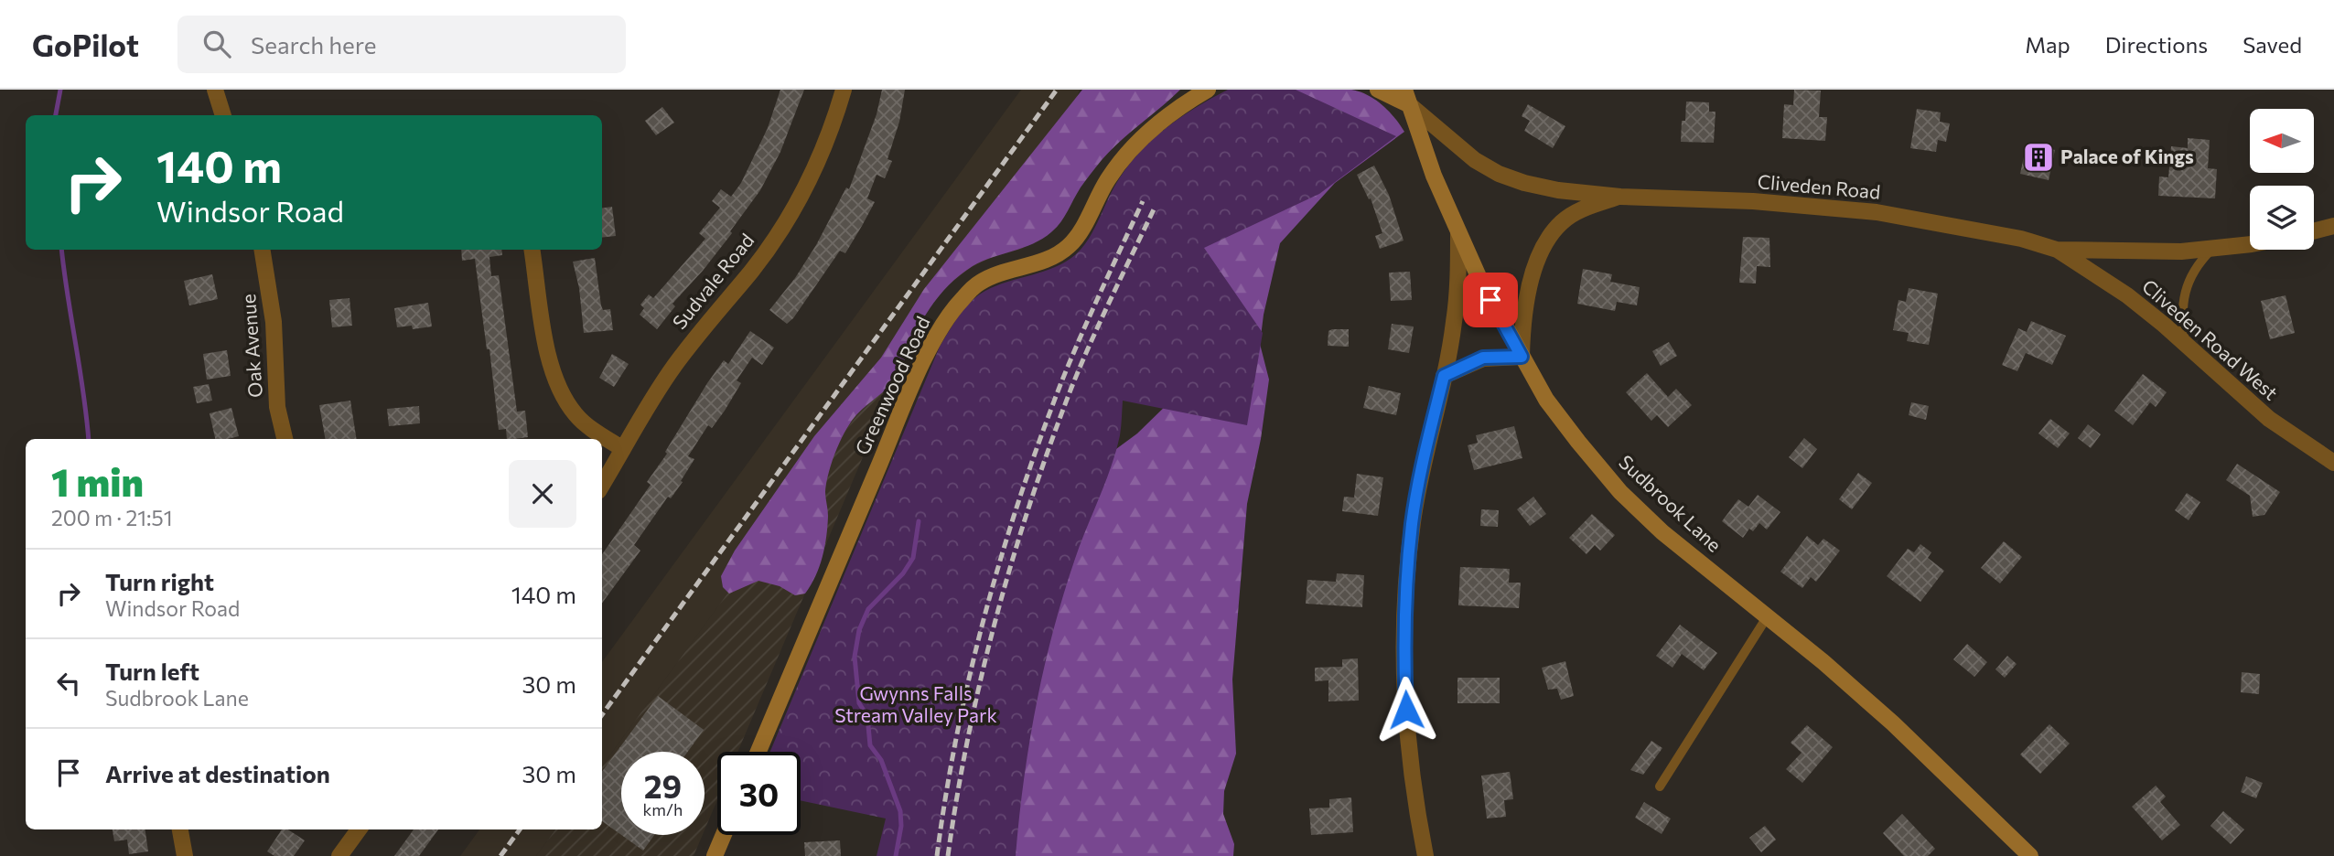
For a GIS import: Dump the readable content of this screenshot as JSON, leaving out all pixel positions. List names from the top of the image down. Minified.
{"streets":{"street":["Cliveden Road","Sudvale Road","Cliveden Road West","Oak Avenue","Greenwood Road","Sudbrook Lane"]},"crossings":[["Cliveden Road","Cliveden Road West"],["Cliveden Road","Sudbrook Lane"]],"parks":["Gwynns Falls Stream Valley Park"],"places":{"building":["Palace of Kings"]},"north":"left","page":{"header":"GoPilot","search":"Search here","nav":["Map","Directions","Saved"],"turn":["140 m","Windsor Road"],"heading":["1 min","200 m · 21:51"],"list":[{"name":"Turn right","note":"Windsor Road","value":"140 m"},{"name":"Turn left","note":"Sudbrook Lane","value":"30 m"},{"name":"Arrive at destination","value":"30 m"}],"speed":"29 km/h","limit":"30"}}
